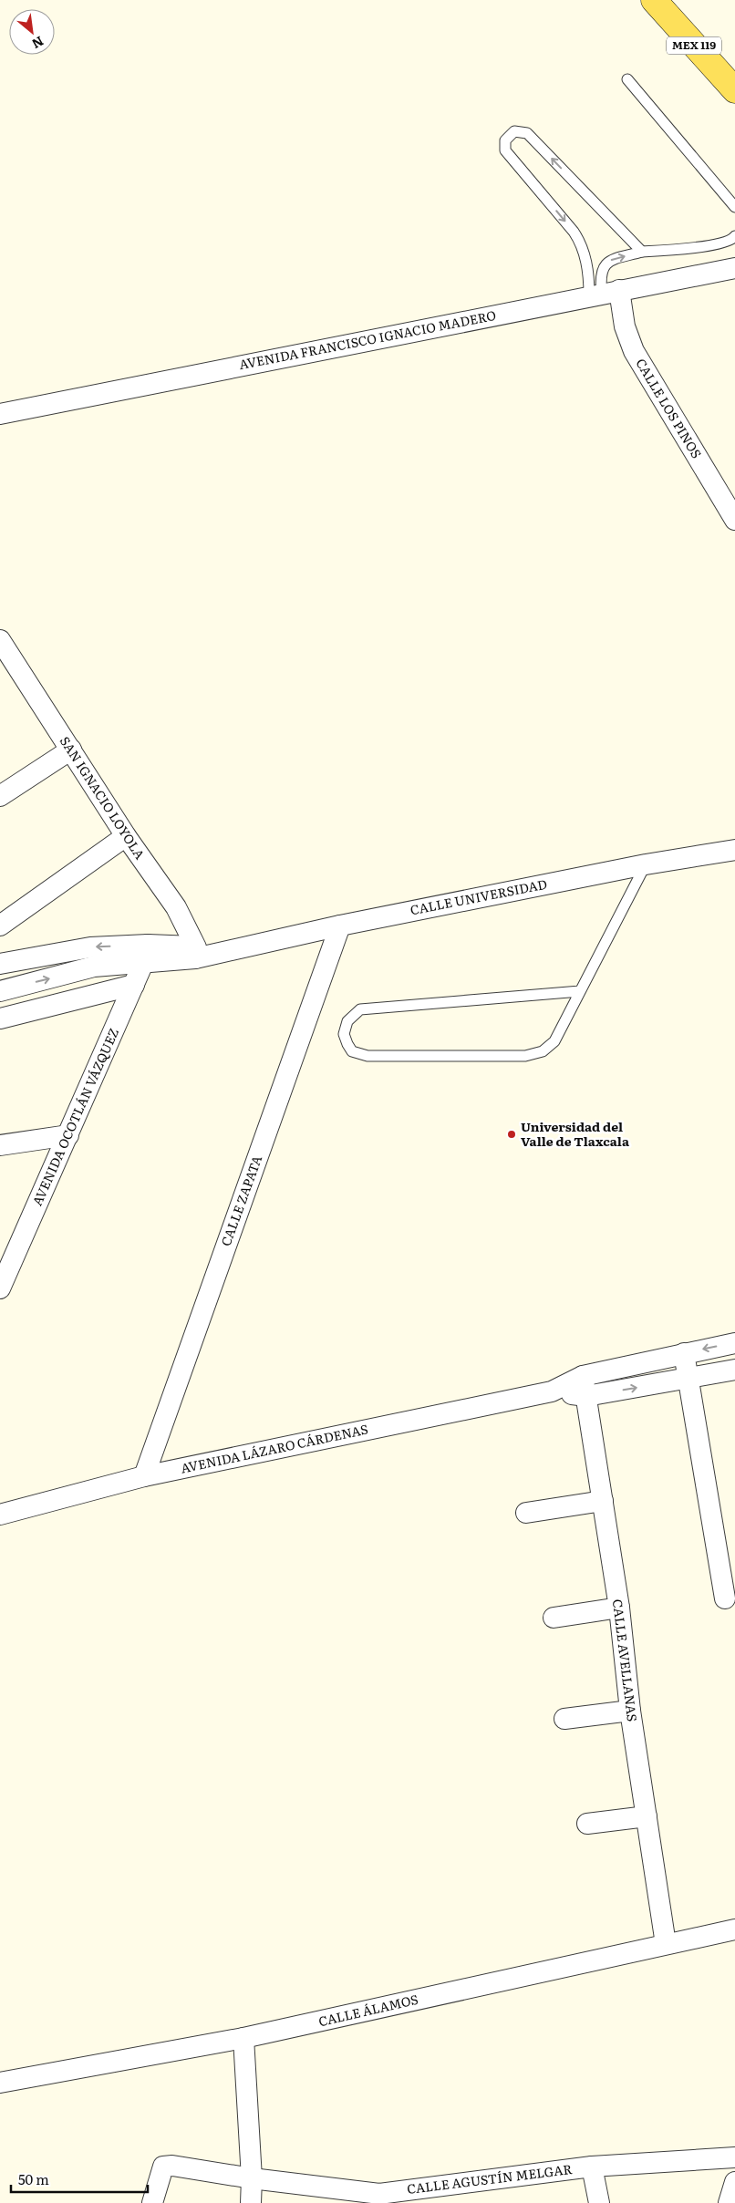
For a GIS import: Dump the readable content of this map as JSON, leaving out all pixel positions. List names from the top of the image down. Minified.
{"streets":{"main road":["MEX 119"],"street":["AVENIDA FRANCISCO IGNACIO MADERO","CALLE LOS PINOS","SAN IGNACIO LOYOLA","CALLE UNIVERSIDAD","AVENIDA OCOTLÁN VÁZQUEZ","CALLE ZAPATA","AVENIDA LÁZARO CÁRDENAS","CALLE AVELLANAS","CALLE ÁLAMOS","CALLE AGUSTÍN MELGAR"]},"crossings":[["AVENIDA FRANCISCO IGNACIO MADERO","CALLE LOS PINOS"],["SAN IGNACIO LOYOLA","CALLE UNIVERSIDAD"],["CALLE UNIVERSIDAD","AVENIDA OCOTLÁN VÁZQUEZ"],["CALLE UNIVERSIDAD","CALLE ZAPATA"],["CALLE ZAPATA","AVENIDA LÁZARO CÁRDENAS"],["AVENIDA LÁZARO CÁRDENAS","CALLE AVELLANAS"],["CALLE AVELLANAS","CALLE ÁLAMOS"]],"places":["Universidad del Valle de Tlaxcala"],"scale_bar":"50 m","north":"bottom right"}
